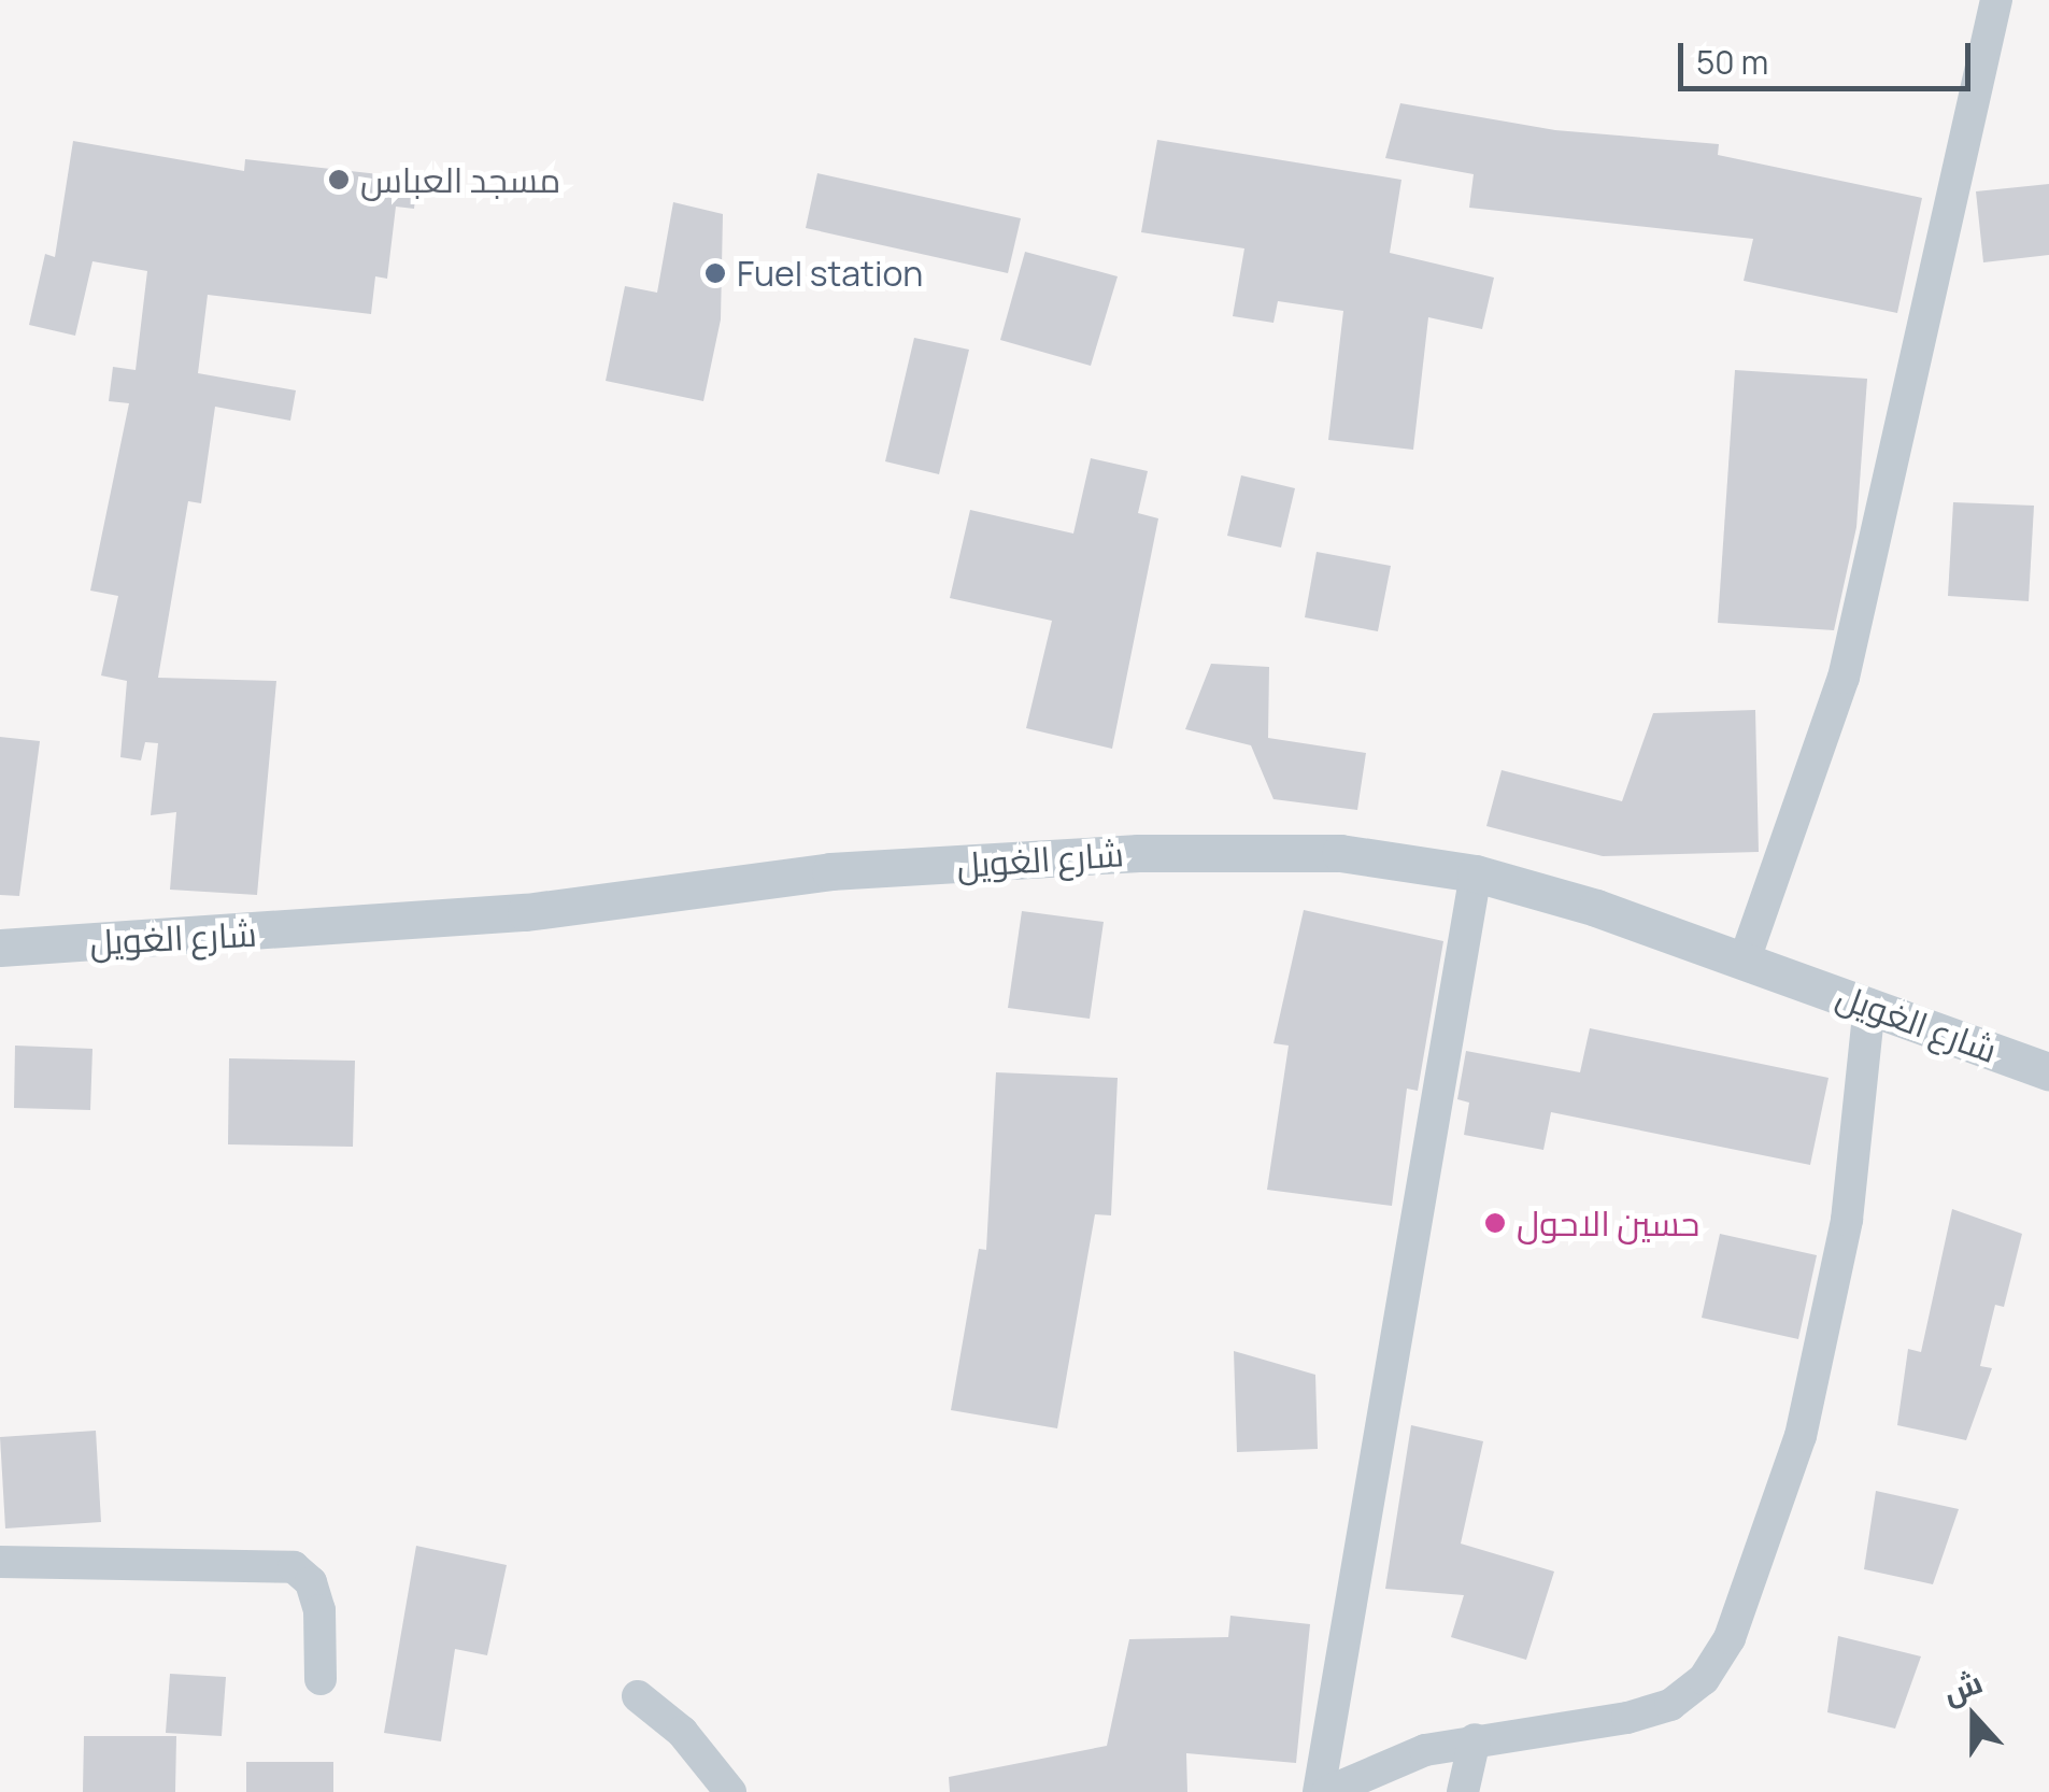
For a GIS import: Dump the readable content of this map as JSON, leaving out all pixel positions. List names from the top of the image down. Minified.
{"streets":{"street":["شارع الغويل"]},"places":["مسجد العباس","Fuel station","حسين الاحول"],"scale_bar":"50 m","north":"top"}
